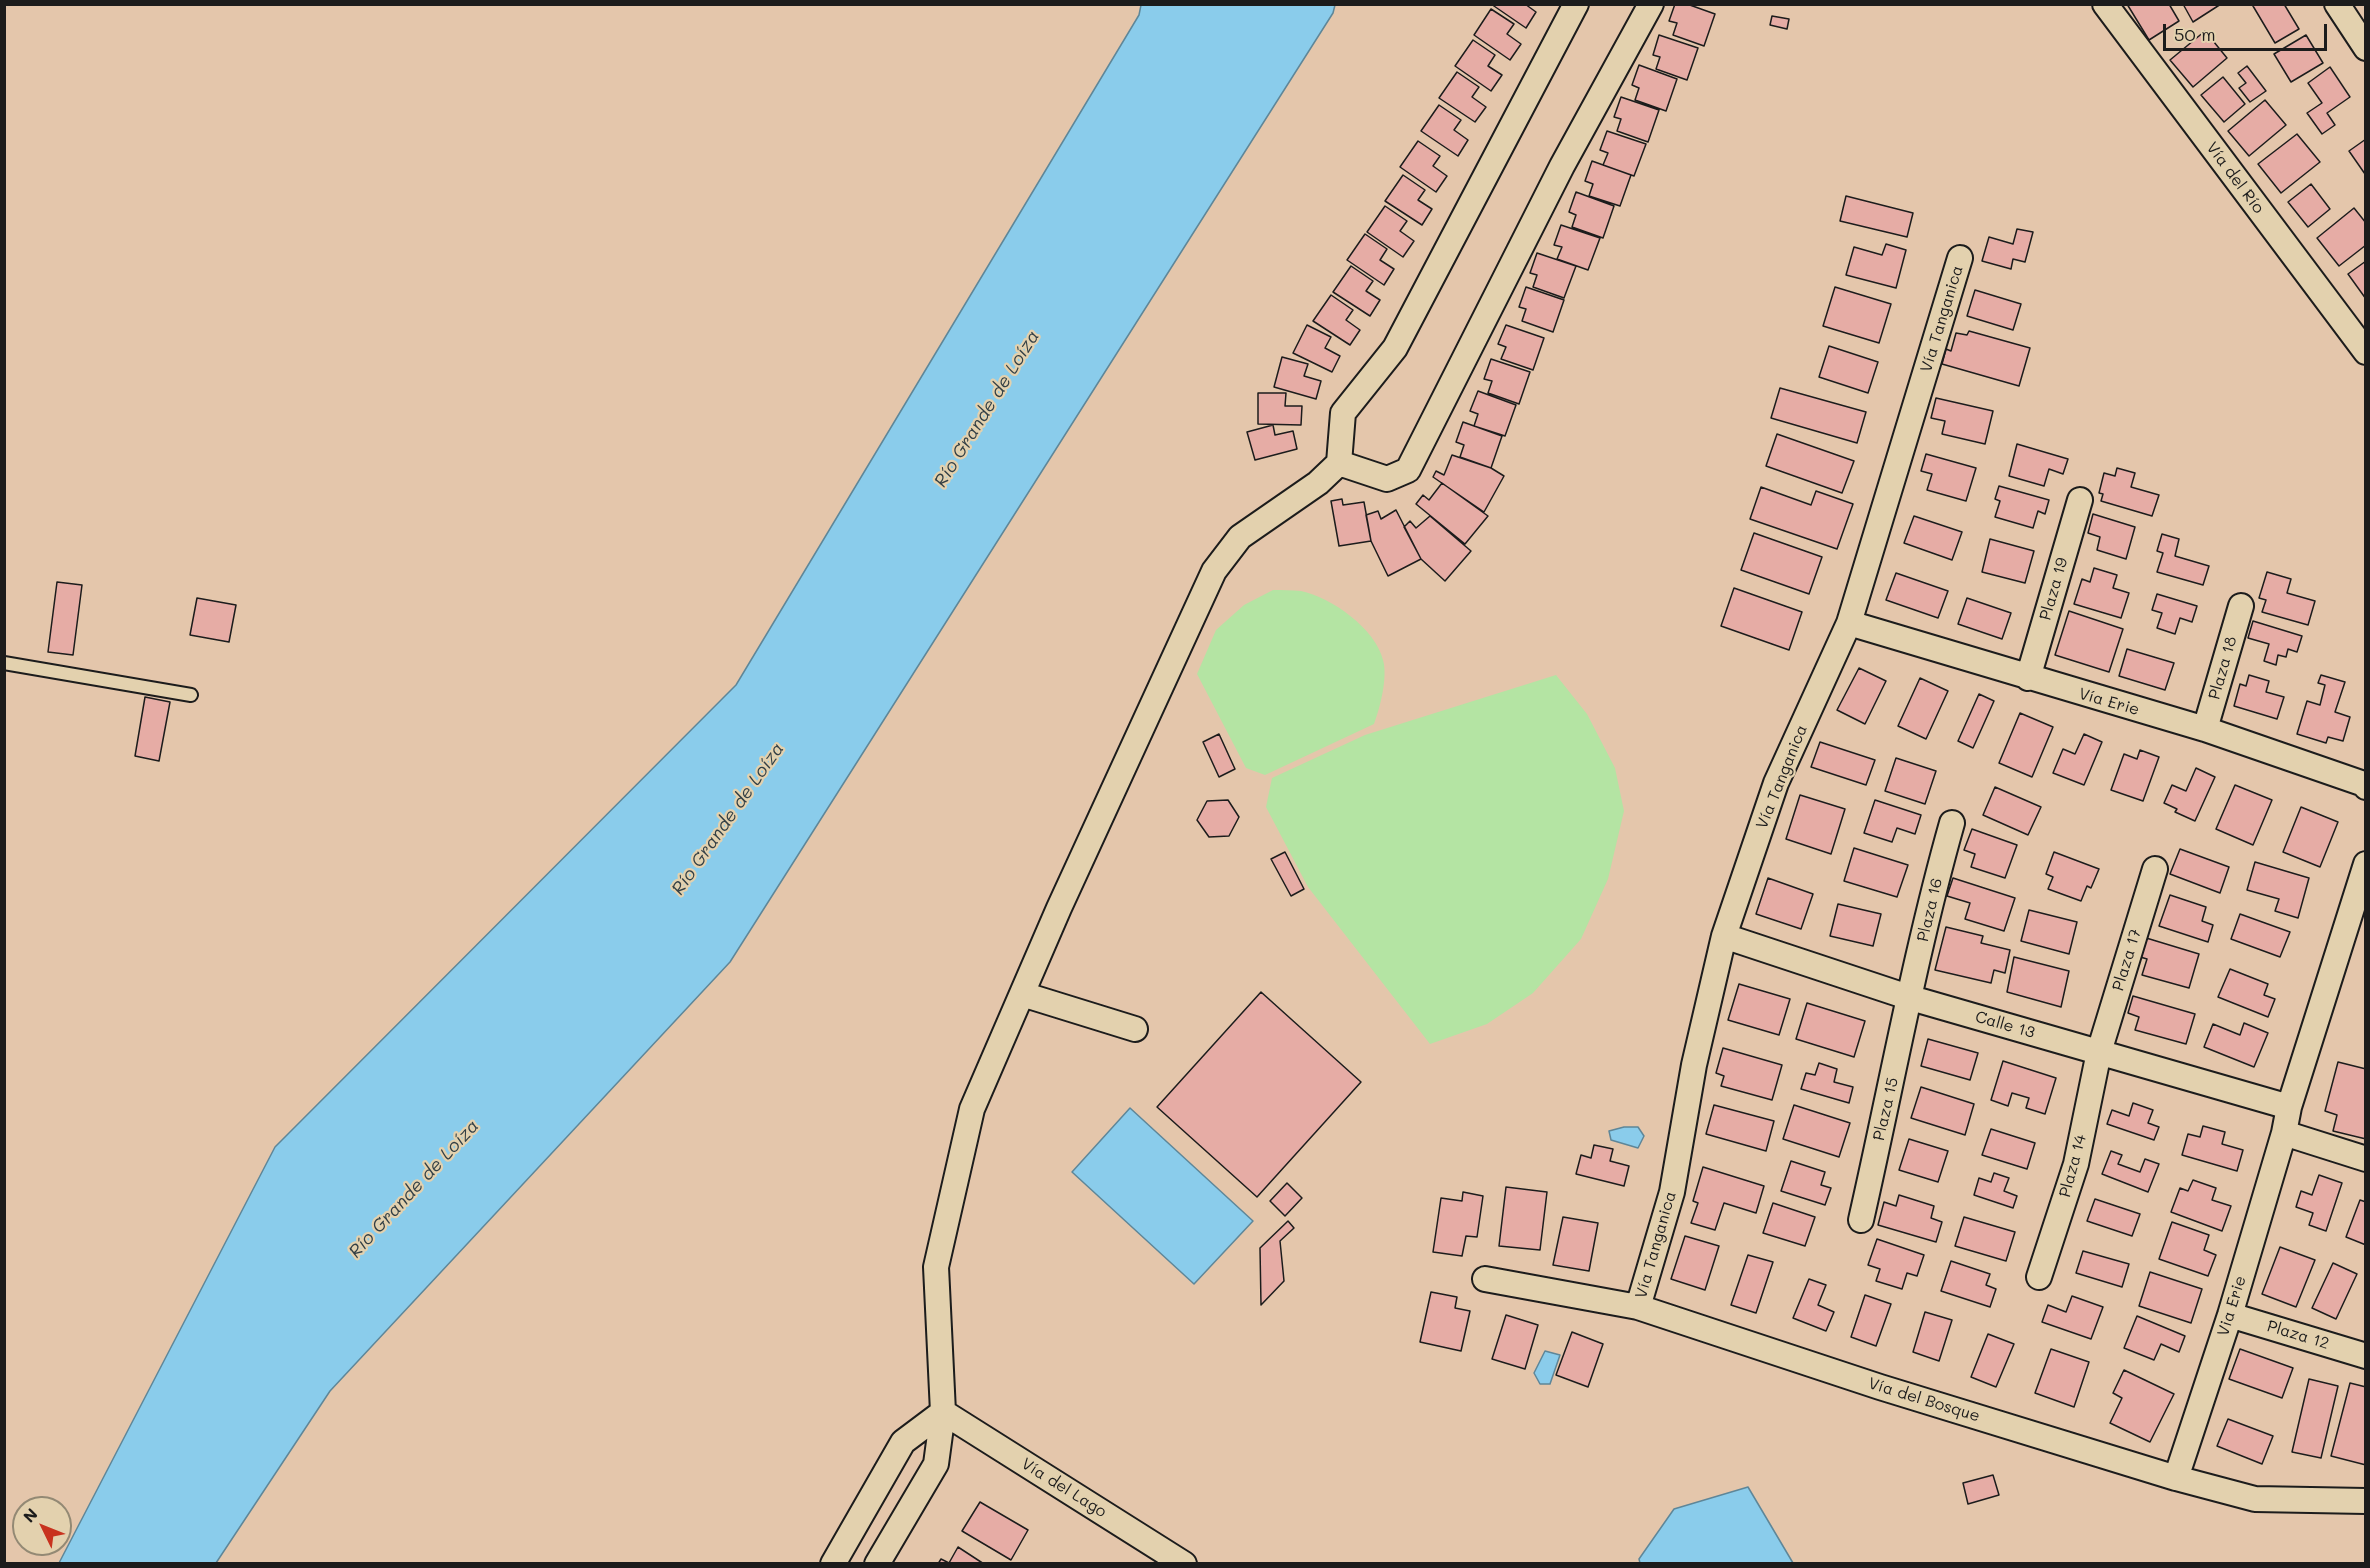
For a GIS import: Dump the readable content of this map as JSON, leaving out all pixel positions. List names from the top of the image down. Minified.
{"streets":{"street":["Vía del Río","Vía Tanganica","Plaza 19","Plaza 18","Vía Erie","Plaza 16","Plaza 17","Calle 13","Plaza 15","Plaza 14","Via Erie","Plaza 12","Vía del Bosque","Vía del Lago"]},"crossings":[["Vía Tanganica","Vía Erie"],["Vía Tanganica","Calle 13"],["Vía Tanganica","Vía del Bosque"],["Plaza 19","Vía Erie"],["Plaza 18","Vía Erie"],["Plaza 16","Calle 13"],["Plaza 16","Plaza 15"],["Plaza 17","Calle 13"],["Plaza 17","Plaza 14"],["Calle 13","Plaza 15"],["Calle 13","Plaza 14"],["Via Erie","Plaza 12"],["Via Erie","Vía del Bosque"]],"water":["Río Grande de Loíza"],"scale_bar":"50 m","north":"top left"}
